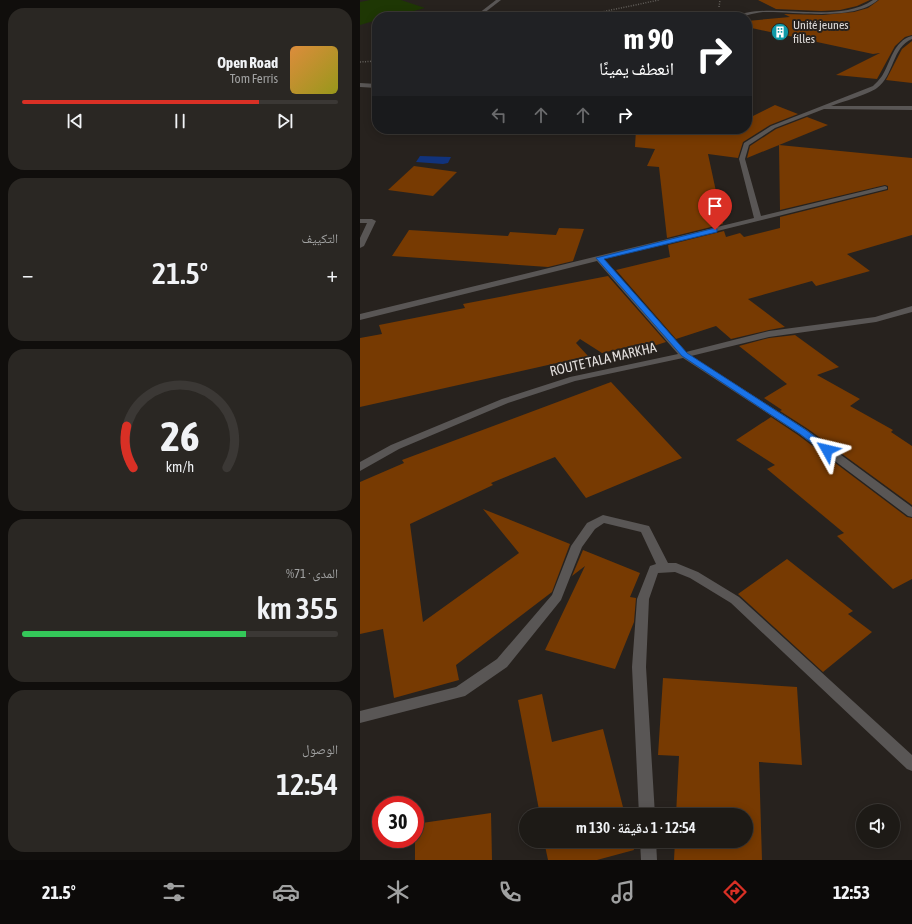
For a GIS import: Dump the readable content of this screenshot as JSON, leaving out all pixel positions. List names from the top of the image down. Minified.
{"streets":{"street":["ROUTE TALA MARKHA"]},"places":{"building":["Unité jeunes filles"]},"page":{"turn":["90 m","انعطف يمينًا"],"song":["Open Road","Tom Ferris"],"tile":["التكييف",["المدى · 71%","355 km"],["الوصول","12:54"]],"heat":["−","21.5°","+"],"limit":"30","trip":"12:54 · 1 دقيقة · 130 m","tabs":["12:53","21.5°"],"gauge":["26","km/h"]}}
